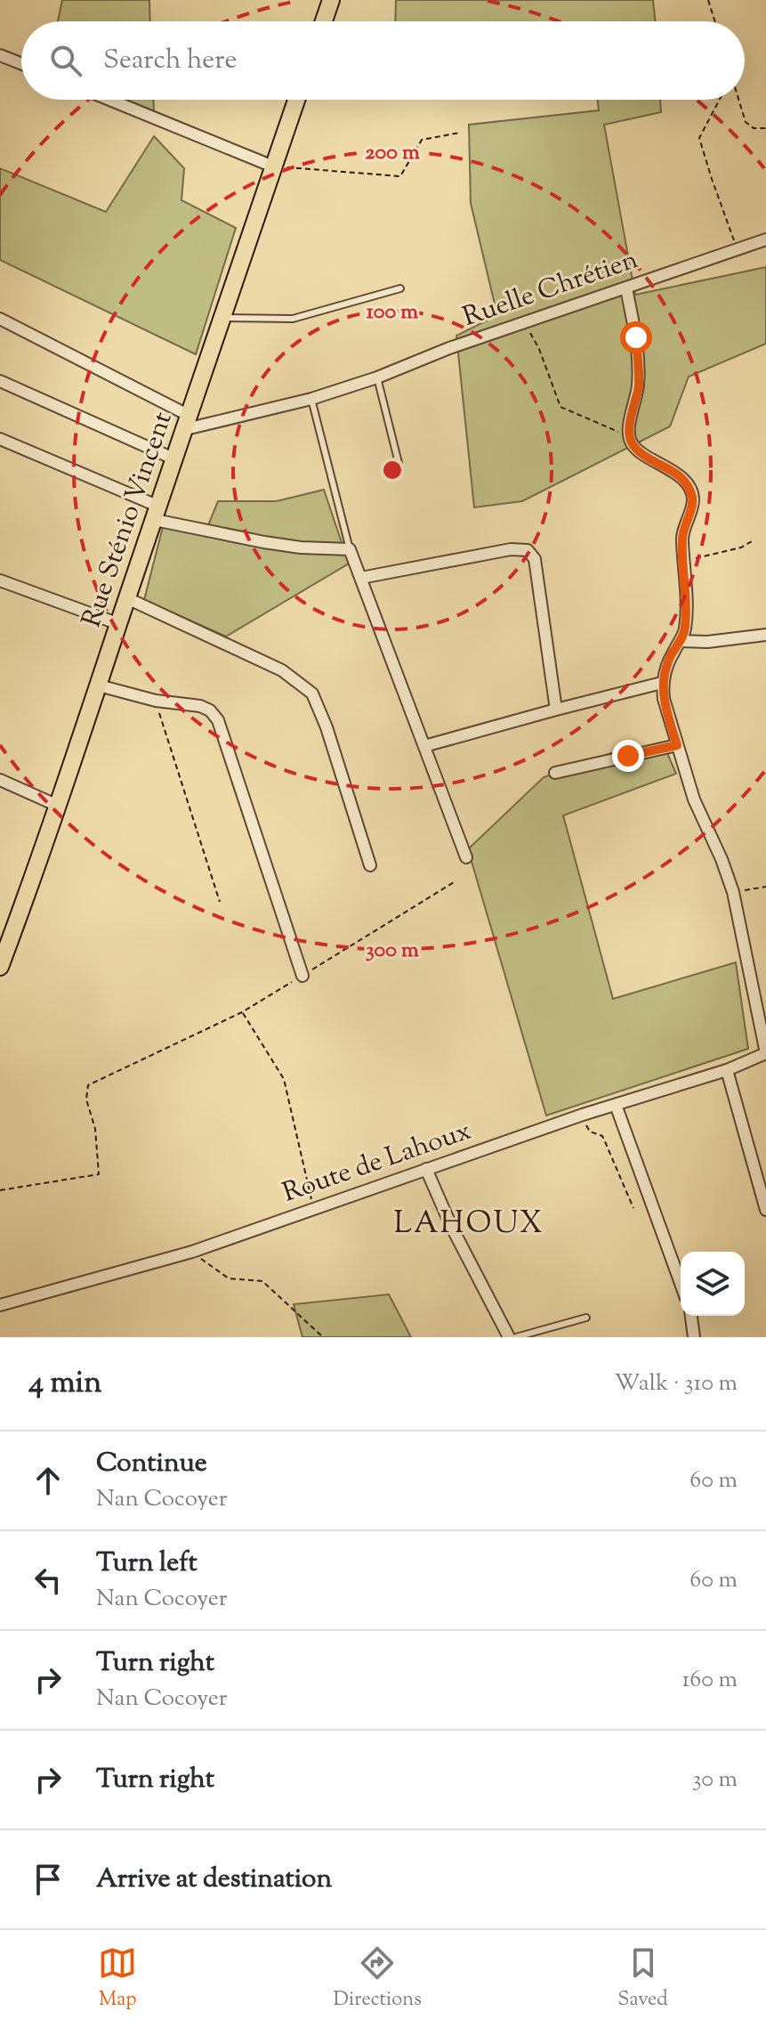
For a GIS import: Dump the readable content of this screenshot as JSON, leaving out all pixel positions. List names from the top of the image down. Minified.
{"streets":{"main road":["Rue Sténio Vincent"],"street":["Ruelle Chrétien","Route de Lahoux"]},"crossings":[["Ruelle Chrétien","Rue Sténio Vincent"]],"districts":["LAHOUX"],"page":{"search":"Search here","heading":["4 min","Walk · 310 m"],"list":[["Continue","Nan Cocoyer","60 m"],["Turn left","Nan Cocoyer","60 m"],["Turn right","Nan Cocoyer","160 m"],["Turn right","30 m"],"Arrive at destination"],"nav":["Map","Directions","Saved"]},"rings":["200 m","100 m","300 m"]}
